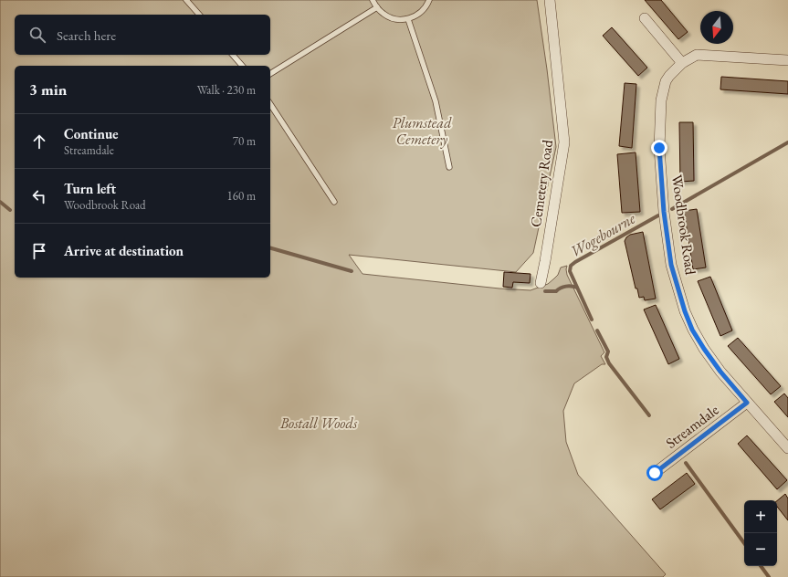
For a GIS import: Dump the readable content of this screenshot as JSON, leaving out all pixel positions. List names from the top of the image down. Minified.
{"streets":{"street":["Cemetery Road","Woodbrook Road","Streamdale"]},"crossings":[["Woodbrook Road","Streamdale"]],"water":["Wogebourne"],"parks":["Plumstead Cemetery","Bostall Woods"],"north":"bottom","page":{"search":"Search here","heading":["3 min","Walk · 230 m"],"list":[["Continue","Streamdale","70 m"],["Turn left","Woodbrook Road","160 m"],"Arrive at destination"],"map_buttons":["+","−"]}}
